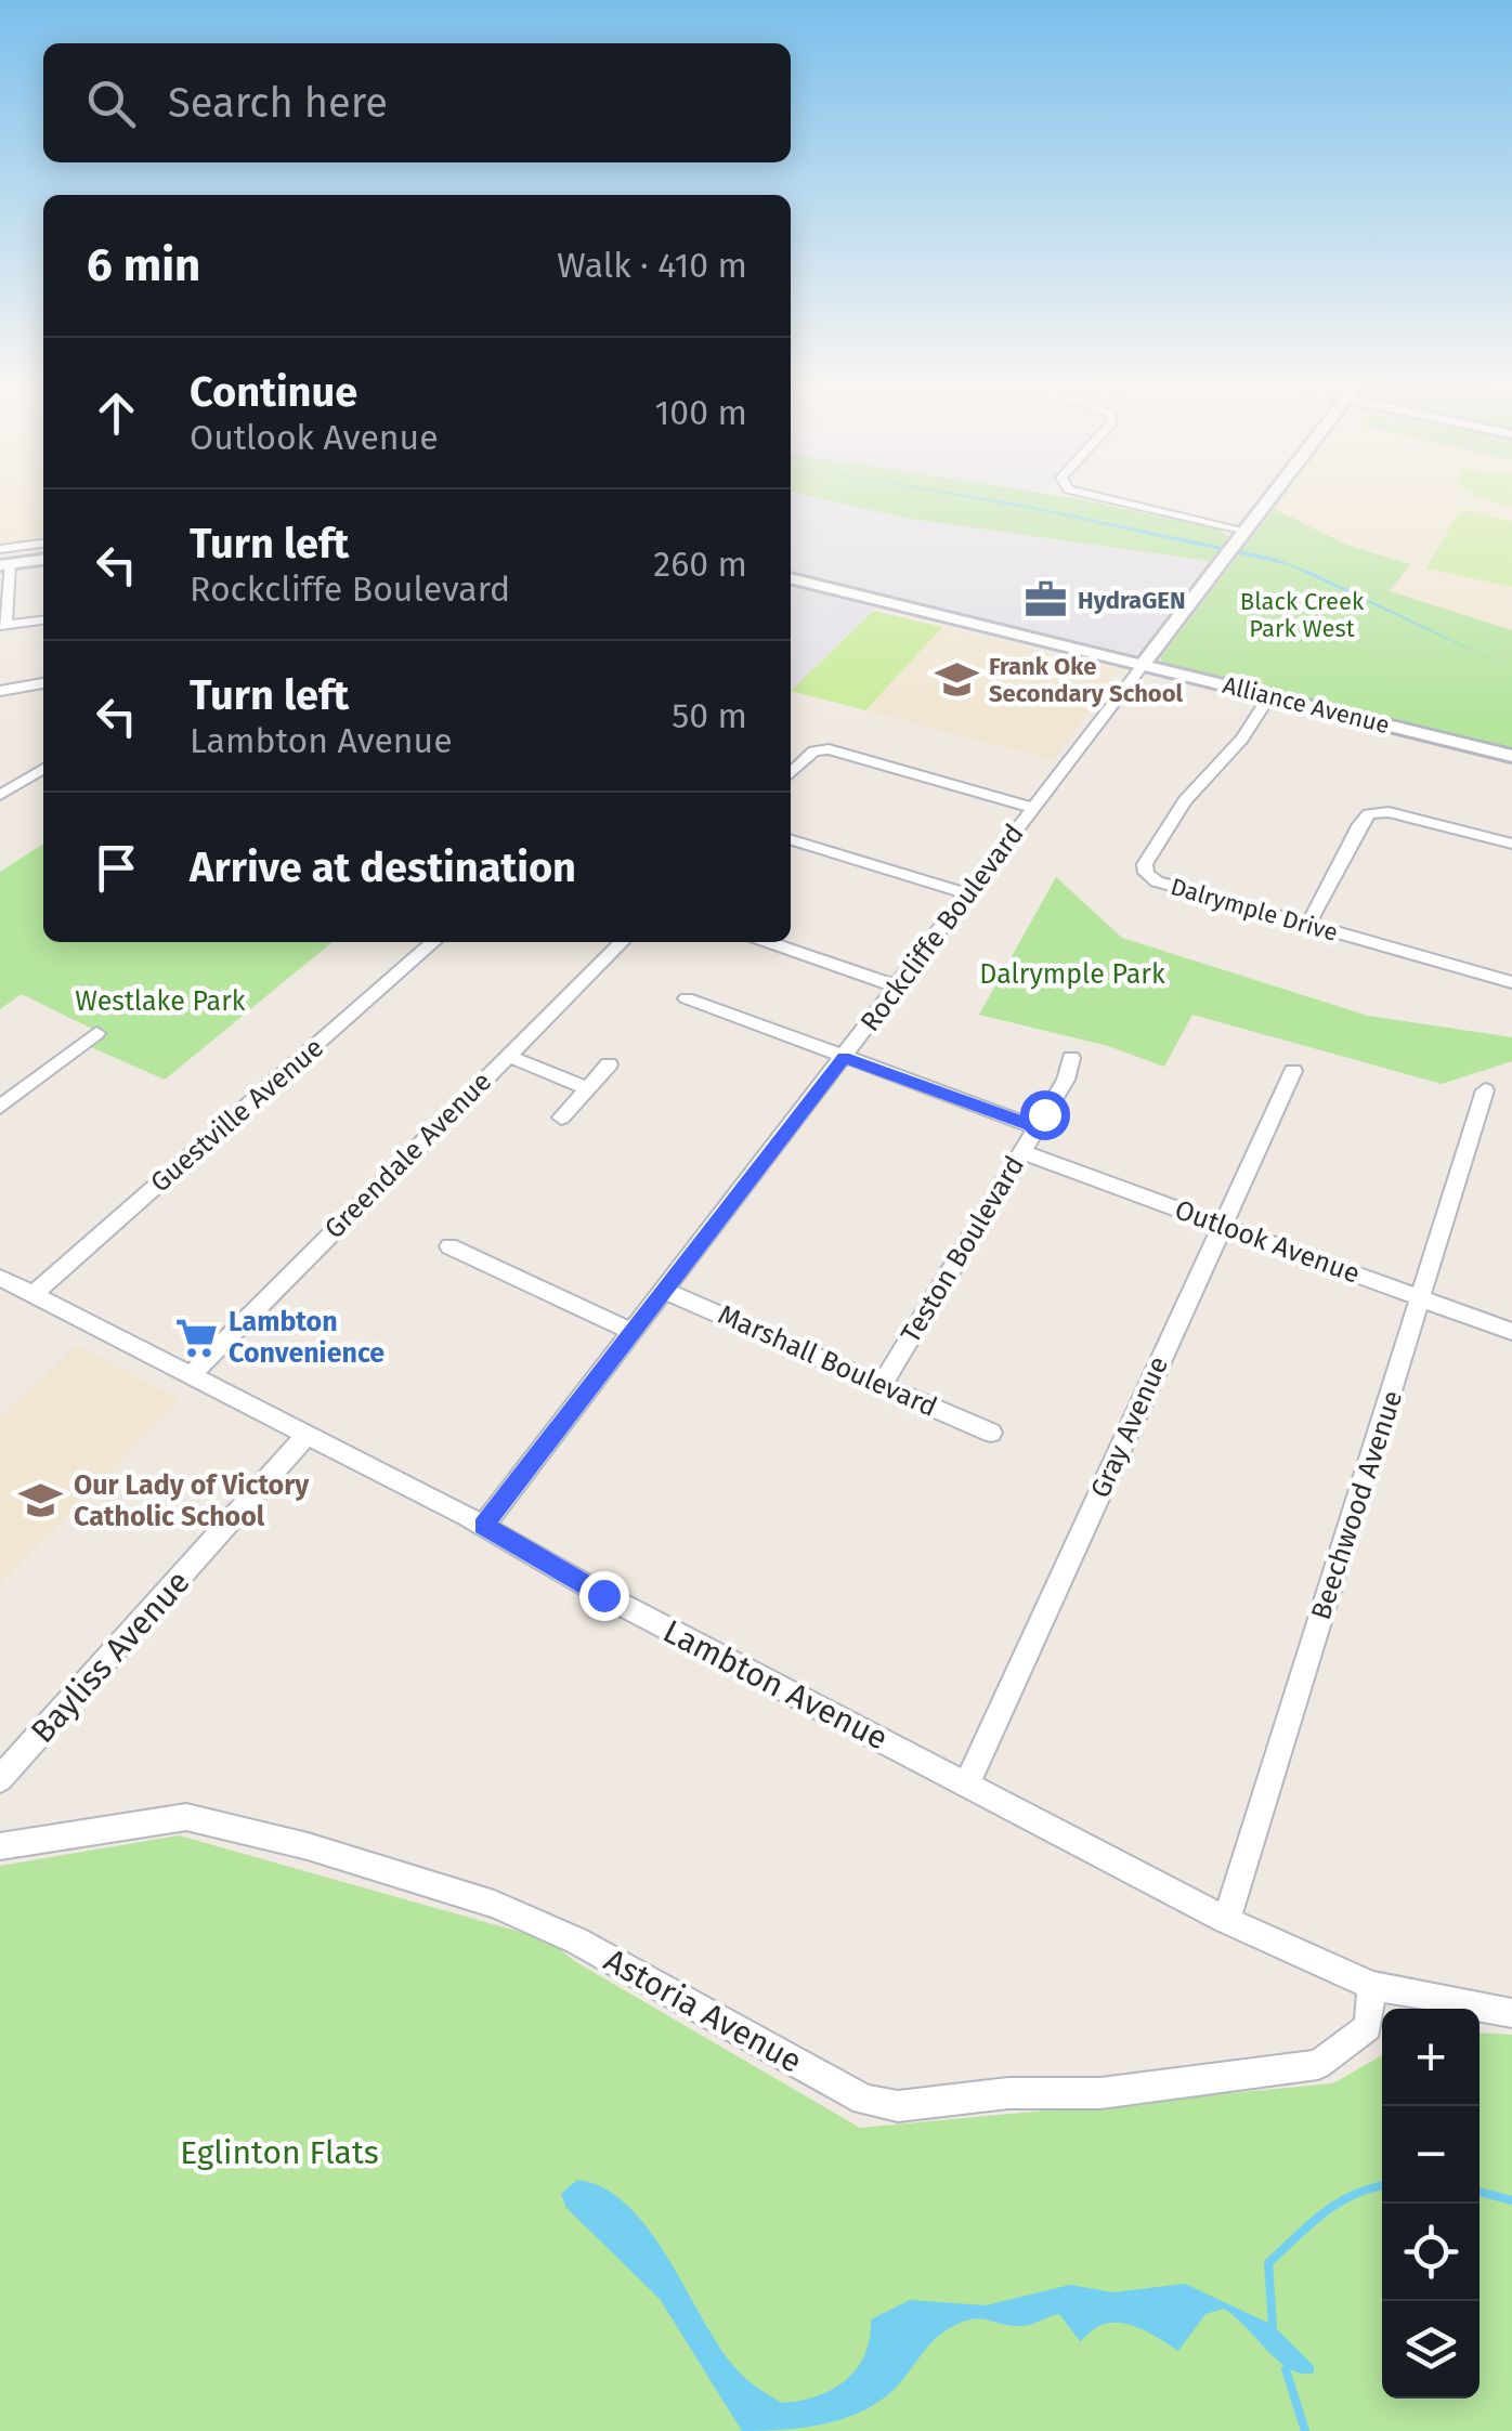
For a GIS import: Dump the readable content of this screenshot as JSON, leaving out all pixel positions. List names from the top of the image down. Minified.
{"streets":{"street":["Alliance Avenue","Dalrymple Drive","Rockcliffe Boulevard","Guestville Avenue","Greendale Avenue","Outlook Avenue","Teston Boulevard","Marshall Boulevard","Gray Avenue","Beechwood Avenue","Bayliss Avenue","Lambton Avenue","Astoria Avenue"]},"crossings":[["Alliance Avenue","Dalrymple Drive"],["Alliance Avenue","Rockcliffe Boulevard"],["Rockcliffe Boulevard","Marshall Boulevard"],["Rockcliffe Boulevard","Lambton Avenue"],["Guestville Avenue","Lambton Avenue"],["Greendale Avenue","Lambton Avenue"],["Outlook Avenue","Teston Boulevard"],["Outlook Avenue","Gray Avenue"],["Outlook Avenue","Beechwood Avenue"],["Teston Boulevard","Marshall Boulevard"],["Gray Avenue","Lambton Avenue"],["Beechwood Avenue","Lambton Avenue"],["Bayliss Avenue","Lambton Avenue"],["Lambton Avenue","Astoria Avenue"]],"parks":["Black Creek Park West","Dalrymple Park","Westlake Park","Eglinton Flats"],"places":{"office":["HydraGEN"],"school or university":["Frank Oke Secondary School","Our Lady of Victory Catholic School"],"supermarket":["Lambton Convenience"]},"page":{"search":"Search here","heading":["6 min","Walk · 410 m"],"list":[["Continue","Outlook Avenue","100 m"],["Turn left","Rockcliffe Boulevard","260 m"],["Turn left","Lambton Avenue","50 m"],"Arrive at destination"],"map_buttons":["+","−"]}}
